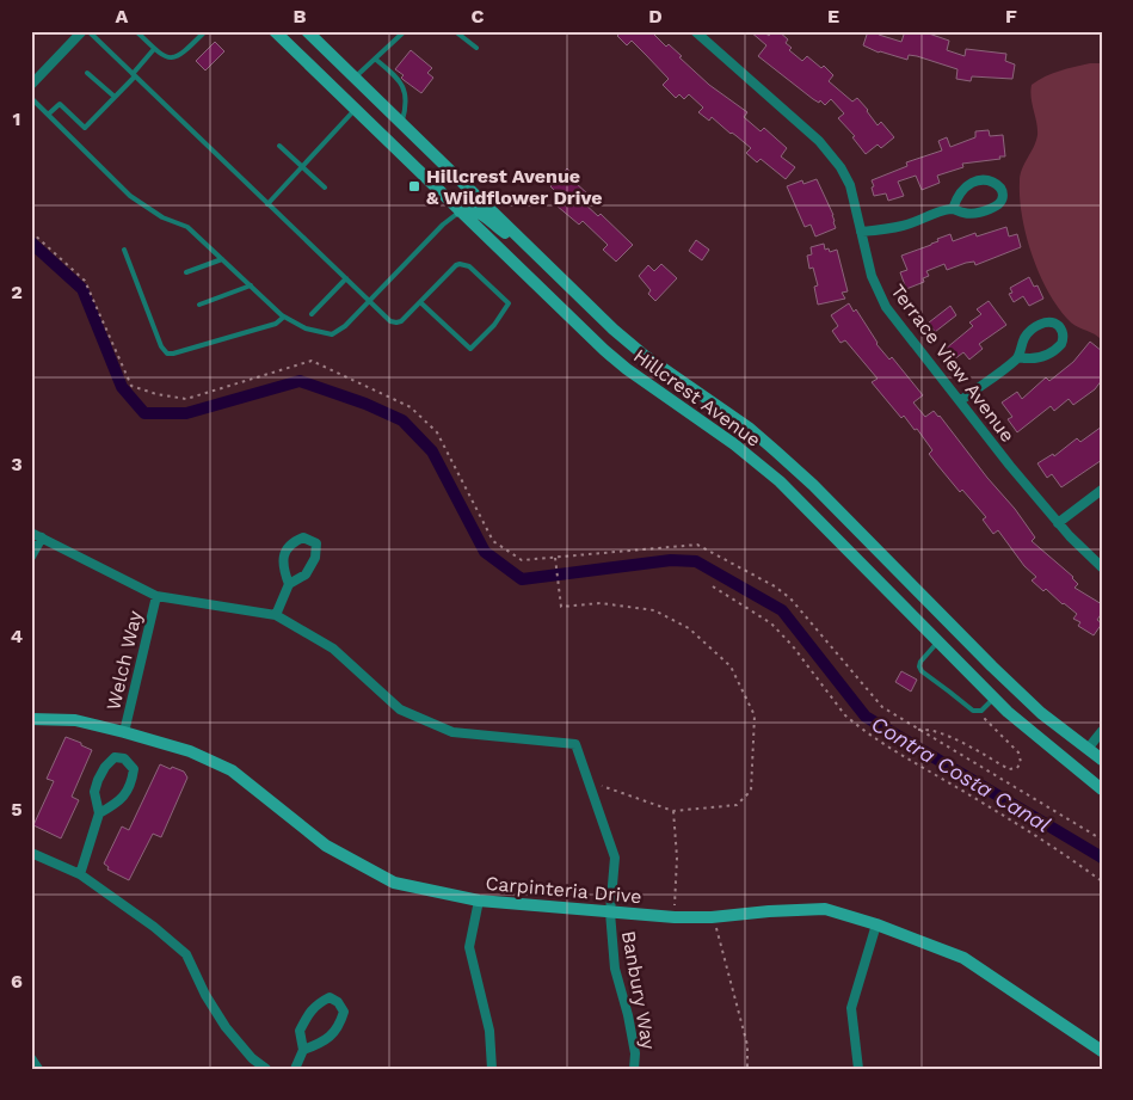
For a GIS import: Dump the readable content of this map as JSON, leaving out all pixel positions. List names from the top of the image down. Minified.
{"streets":{"main road":["Hillcrest Avenue","Carpinteria Drive"],"street":["Terrace View Avenue","Welch Way","Banbury Way"]},"crossings":[["Welch Way","Carpinteria Drive"],["Carpinteria Drive","Banbury Way"]],"water":["Contra Costa Canal"],"places":{"transit":["Hillcrest Avenue & Wildflower Drive"]},"grid":{"columns":["A","B","C","D","E","F"],"rows":["1","2","3","4","5","6"]}}
